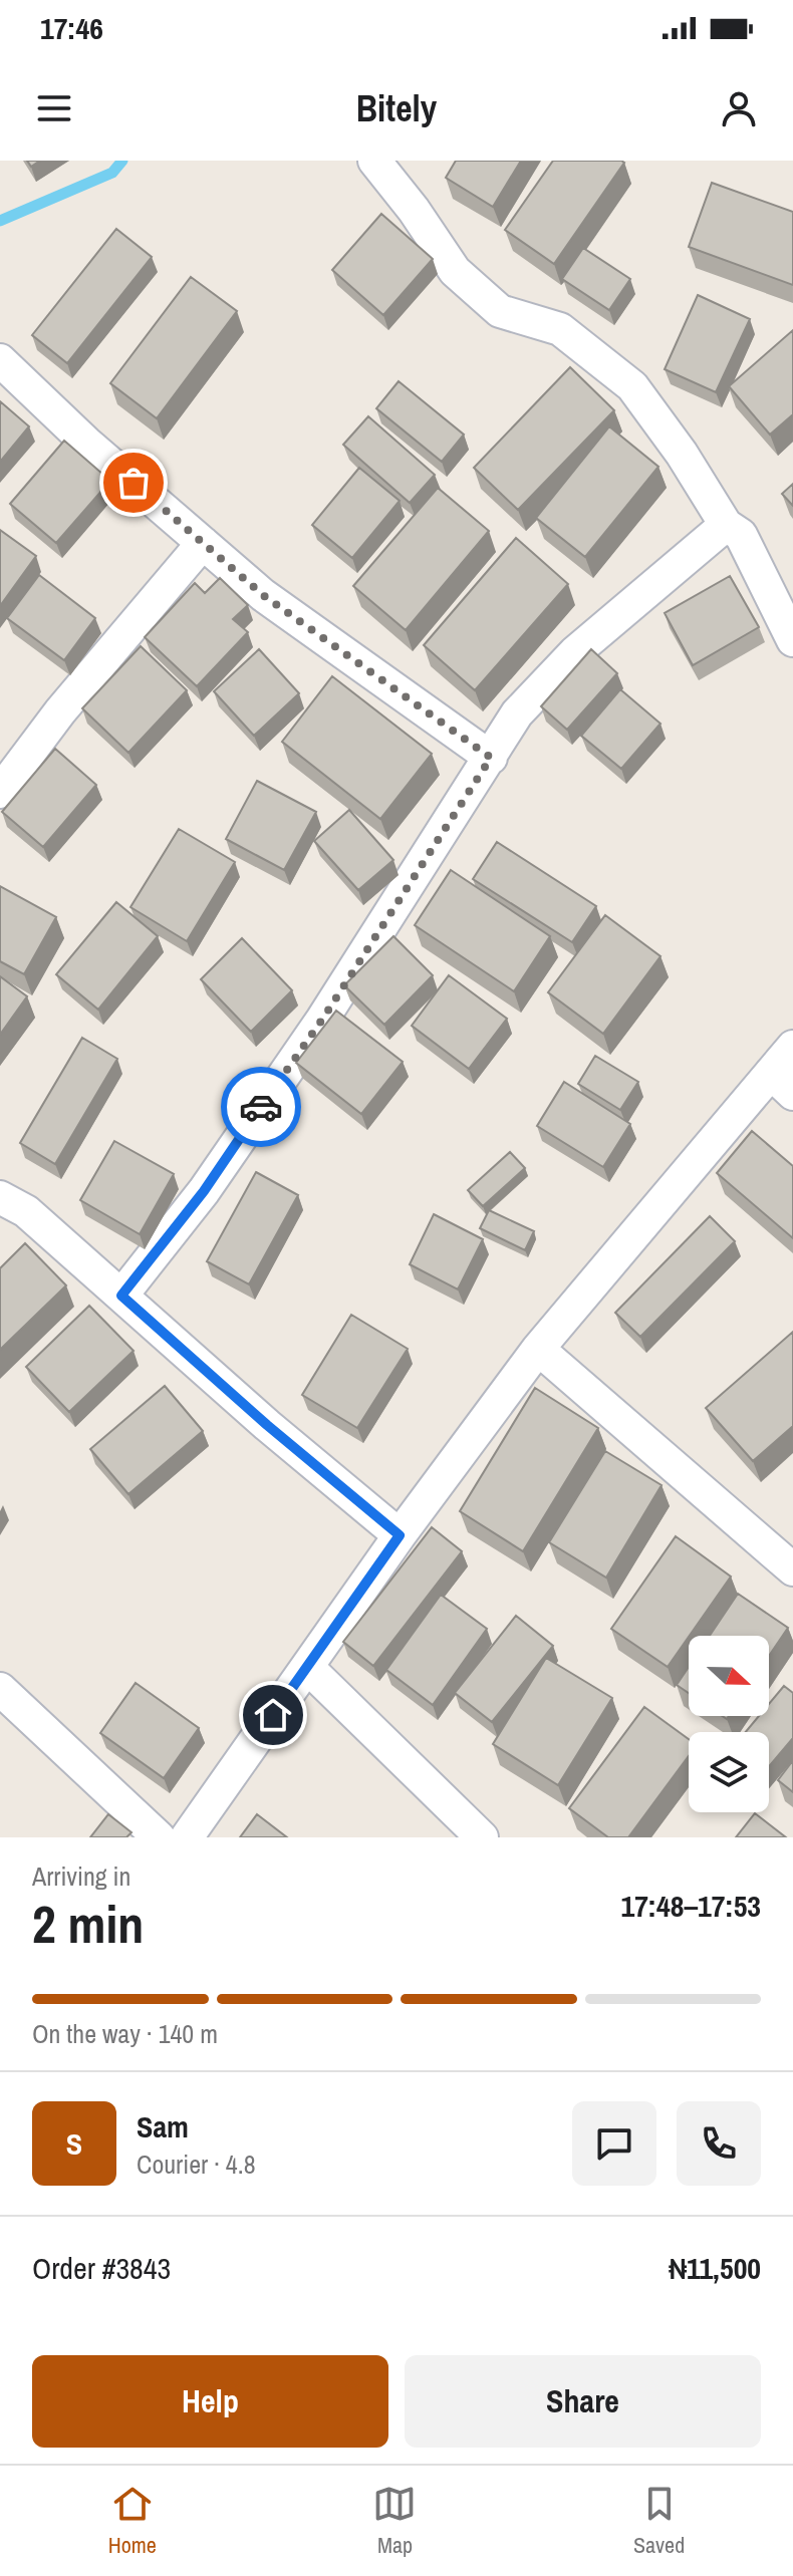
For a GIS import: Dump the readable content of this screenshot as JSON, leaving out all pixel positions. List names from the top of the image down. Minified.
{"north":"right","page":{"status":"17:46","header":"Bitely","heading":["2 min","Arriving in","17:48–17:53"],"panel":["Sam","Courier · 4.8","Order #3843","₦11,500"],"bar":"On the way · 140 m","round":"S","buttons":["Help","Share"],"tabs":["Home","Map","Saved"]}}
